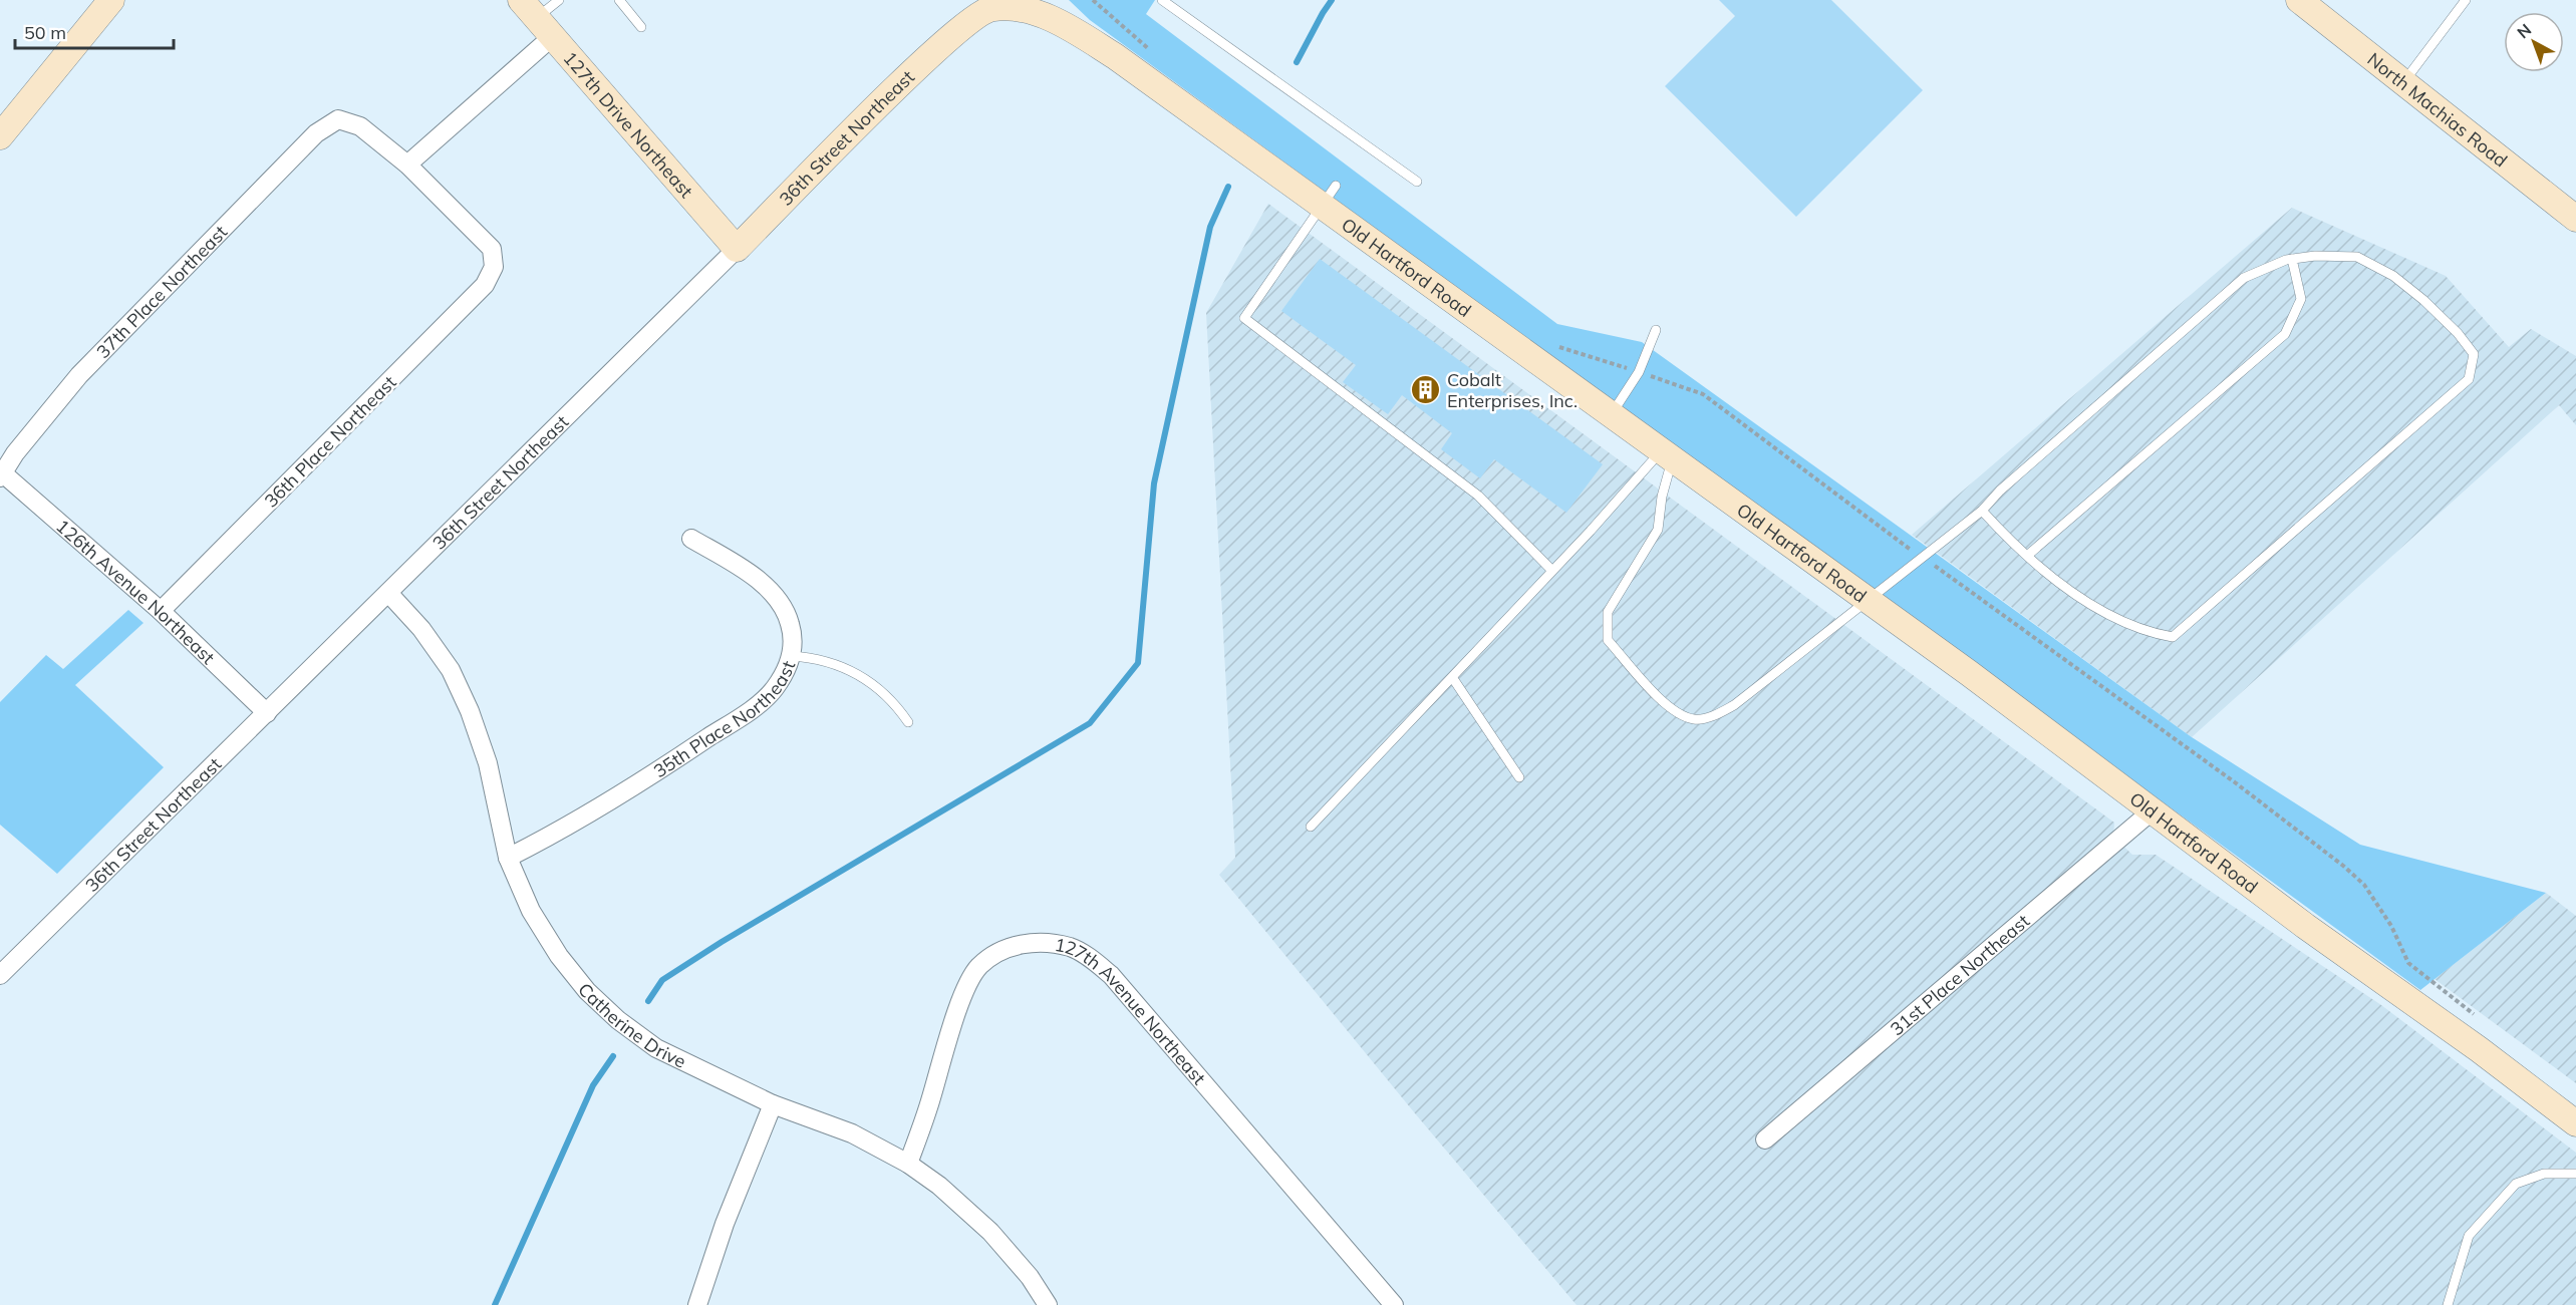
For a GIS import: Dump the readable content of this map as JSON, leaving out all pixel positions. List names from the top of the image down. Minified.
{"streets":{"street":["North Machias Road","127th Drive Northeast","36th Street Northeast","Old Hartford Road","37th Place Northeast","36th Place Northeast","126th Avenue Northeast","35th Place Northeast","31st Place Northeast","127th Avenue Northeast","Catherine Drive"]},"crossings":[["127th Drive Northeast","36th Street Northeast"],["36th Street Northeast","Old Hartford Road"],["36th Street Northeast","126th Avenue Northeast"],["36th Street Northeast","Catherine Drive"],["Old Hartford Road","31st Place Northeast"],["37th Place Northeast","36th Place Northeast"],["37th Place Northeast","126th Avenue Northeast"],["36th Place Northeast","126th Avenue Northeast"],["35th Place Northeast","Catherine Drive"],["127th Avenue Northeast","Catherine Drive"]],"places":{"building":["Cobalt Enterprises, Inc."]},"scale_bar":"50 m","north":"top left"}
